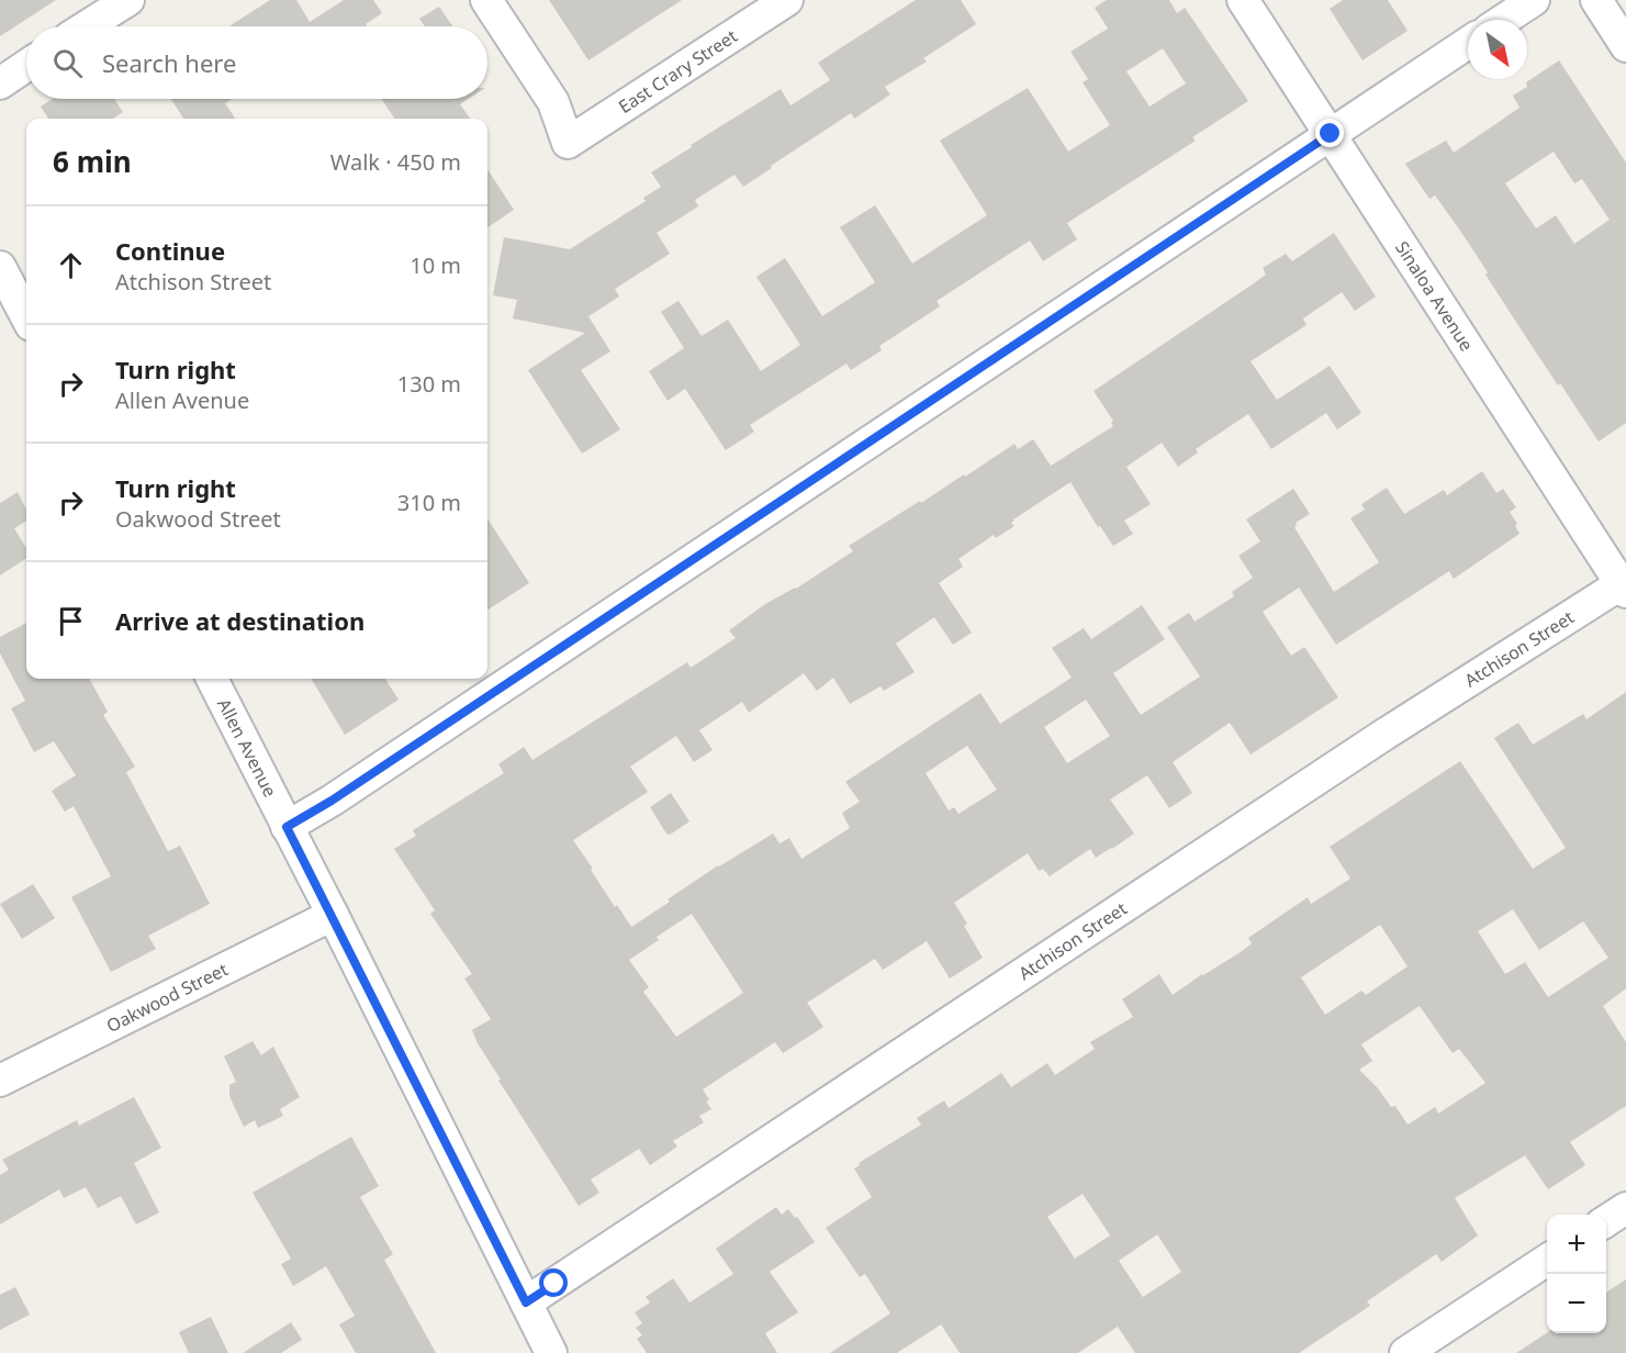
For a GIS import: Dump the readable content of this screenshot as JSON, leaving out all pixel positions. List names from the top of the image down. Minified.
{"streets":{"street":["East Crary Street","Sinaloa Avenue","Atchison Street","Allen Avenue","Oakwood Street"]},"crossings":[["Sinaloa Avenue","Atchison Street"],["Atchison Street","Allen Avenue"],["Allen Avenue","Oakwood Street"]],"north":"bottom right","page":{"search":"Search here","heading":["6 min","Walk · 450 m"],"list":[["Continue","Atchison Street","10 m"],["Turn right","Allen Avenue","130 m"],["Turn right","Oakwood Street","310 m"],"Arrive at destination"],"map_buttons":["+","−"]}}
